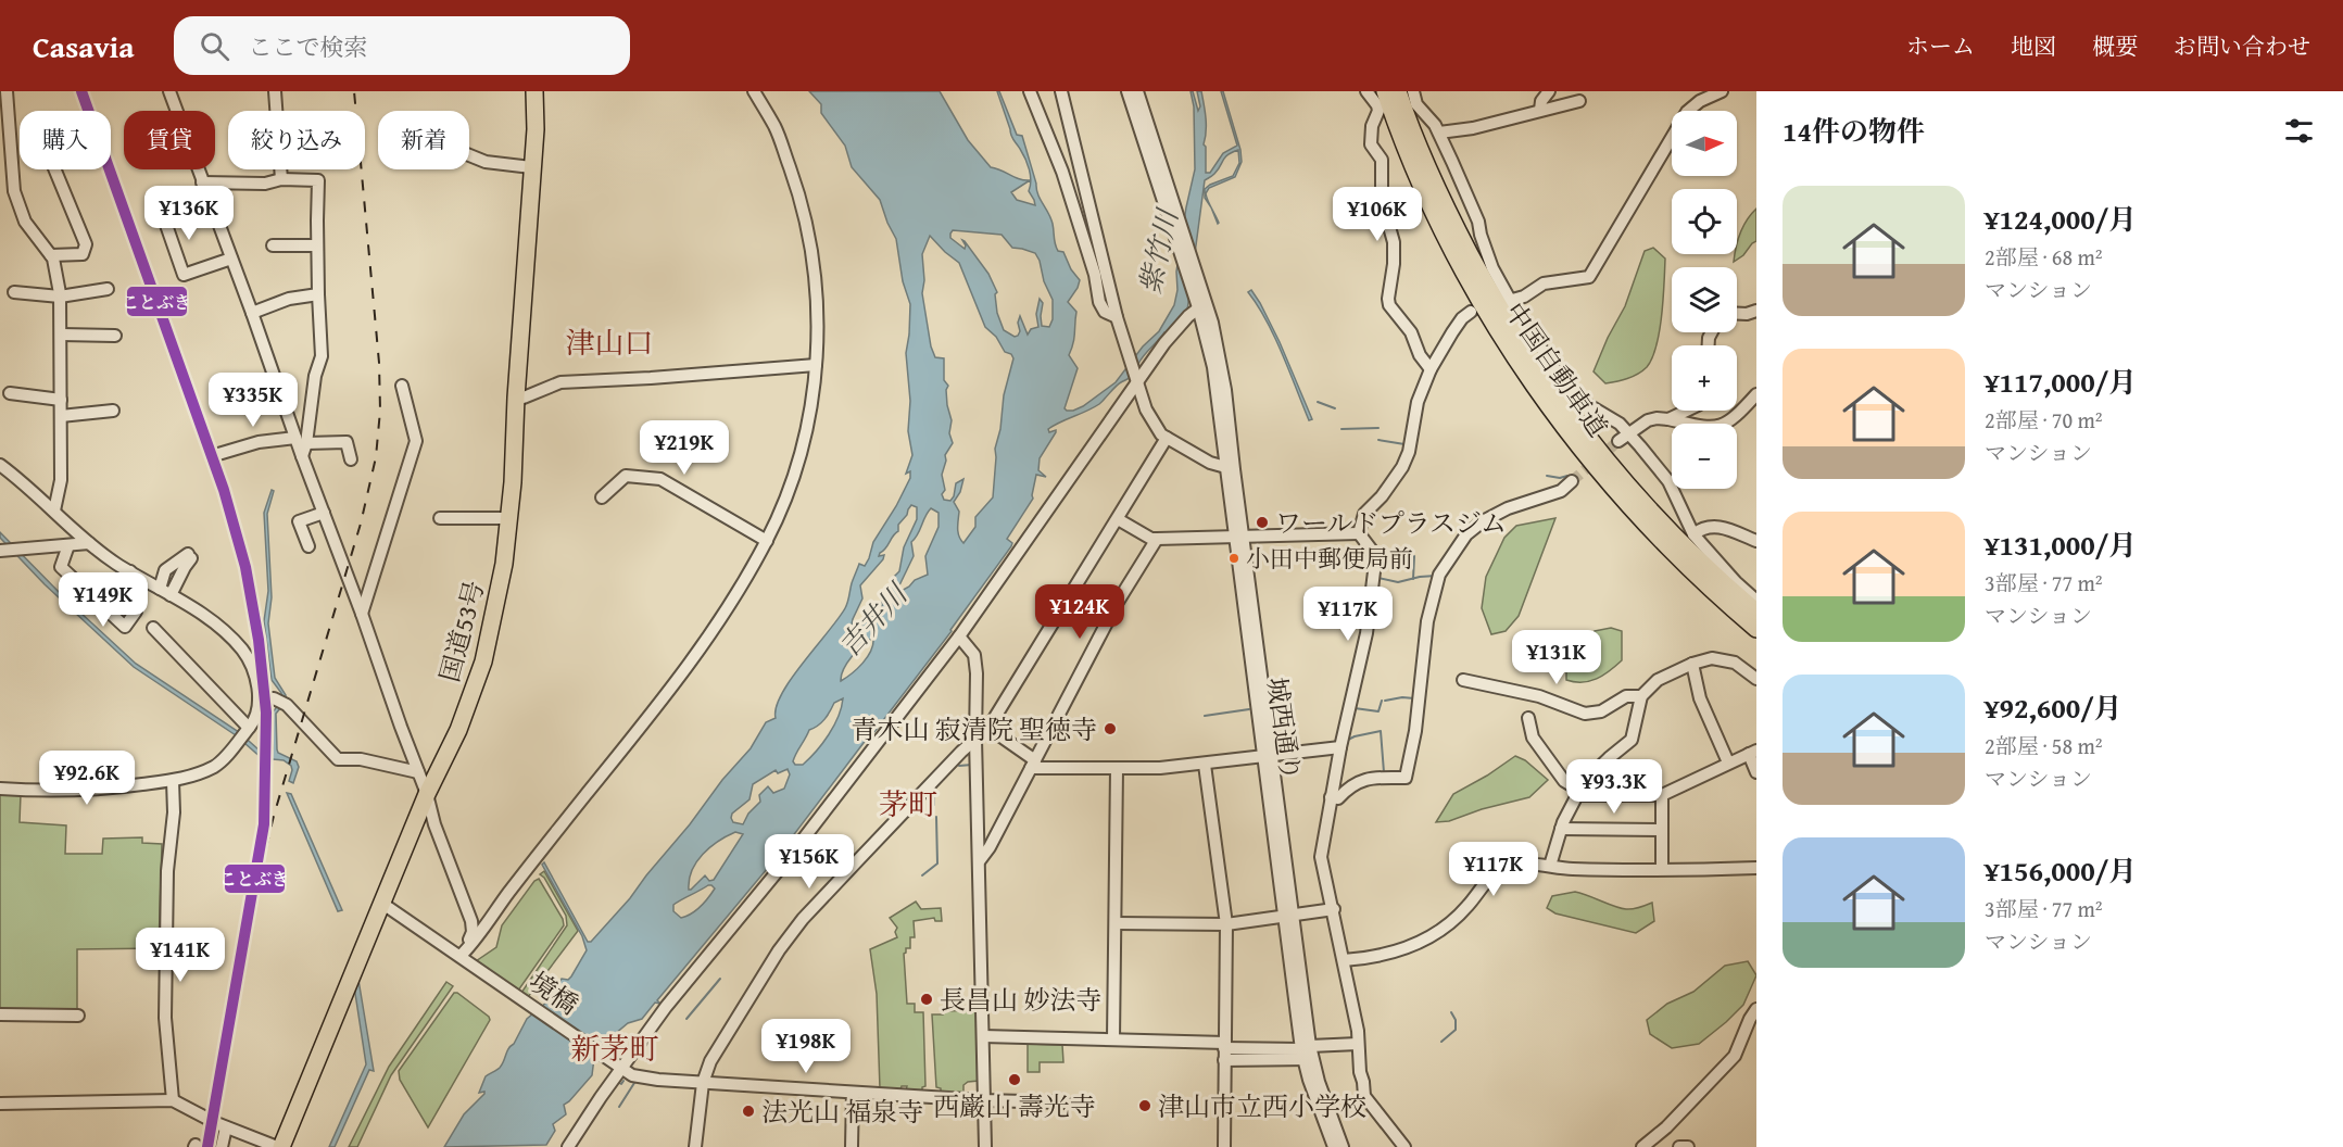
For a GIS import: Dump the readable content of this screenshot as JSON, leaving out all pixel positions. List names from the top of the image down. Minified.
{"streets":{"highway":["中国自動車道","国道53号"],"street":["城西通り","境橋"]},"crossings":[["国道53号","境橋"]],"districts":["津山口","茅町","新茅町"],"water":["紫竹川","吉井川"],"places":["ワールドプラスジム","小田中郵便局前","青木山 寂清院 聖徳寺","長昌山 妙法寺","西巌山 壽光寺","津山市立西小学校","法光山 福泉寺"],"lines":["transit line ことぶき"],"north":"right","page":{"header":"Casavia","search":"ここで検索","nav":["ホーム","地図","概要","お問い合わせ"],"heading":"14件の物件","map_buttons":["+","−"],"chip":["購入","賃貸","絞り込み","新着"],"list":[{"name":"¥124,000/月","note":"2部屋 · 68 m² · マンション"},{"name":"¥117,000/月","note":"2部屋 · 70 m² · マンション"},{"name":"¥131,000/月","note":"3部屋 · 77 m² · マンション"},{"name":"¥92,600/月","note":"2部屋 · 58 m² · マンション"},{"name":"¥156,000/月","note":"3部屋 · 77 m² · マンション"}],"price":["¥136K","¥106K","¥335K","¥219K","¥149K","¥124K","¥117K","¥131K","¥92.6K","¥93.3K","¥156K","¥117K","¥141K","¥198K"]}}
